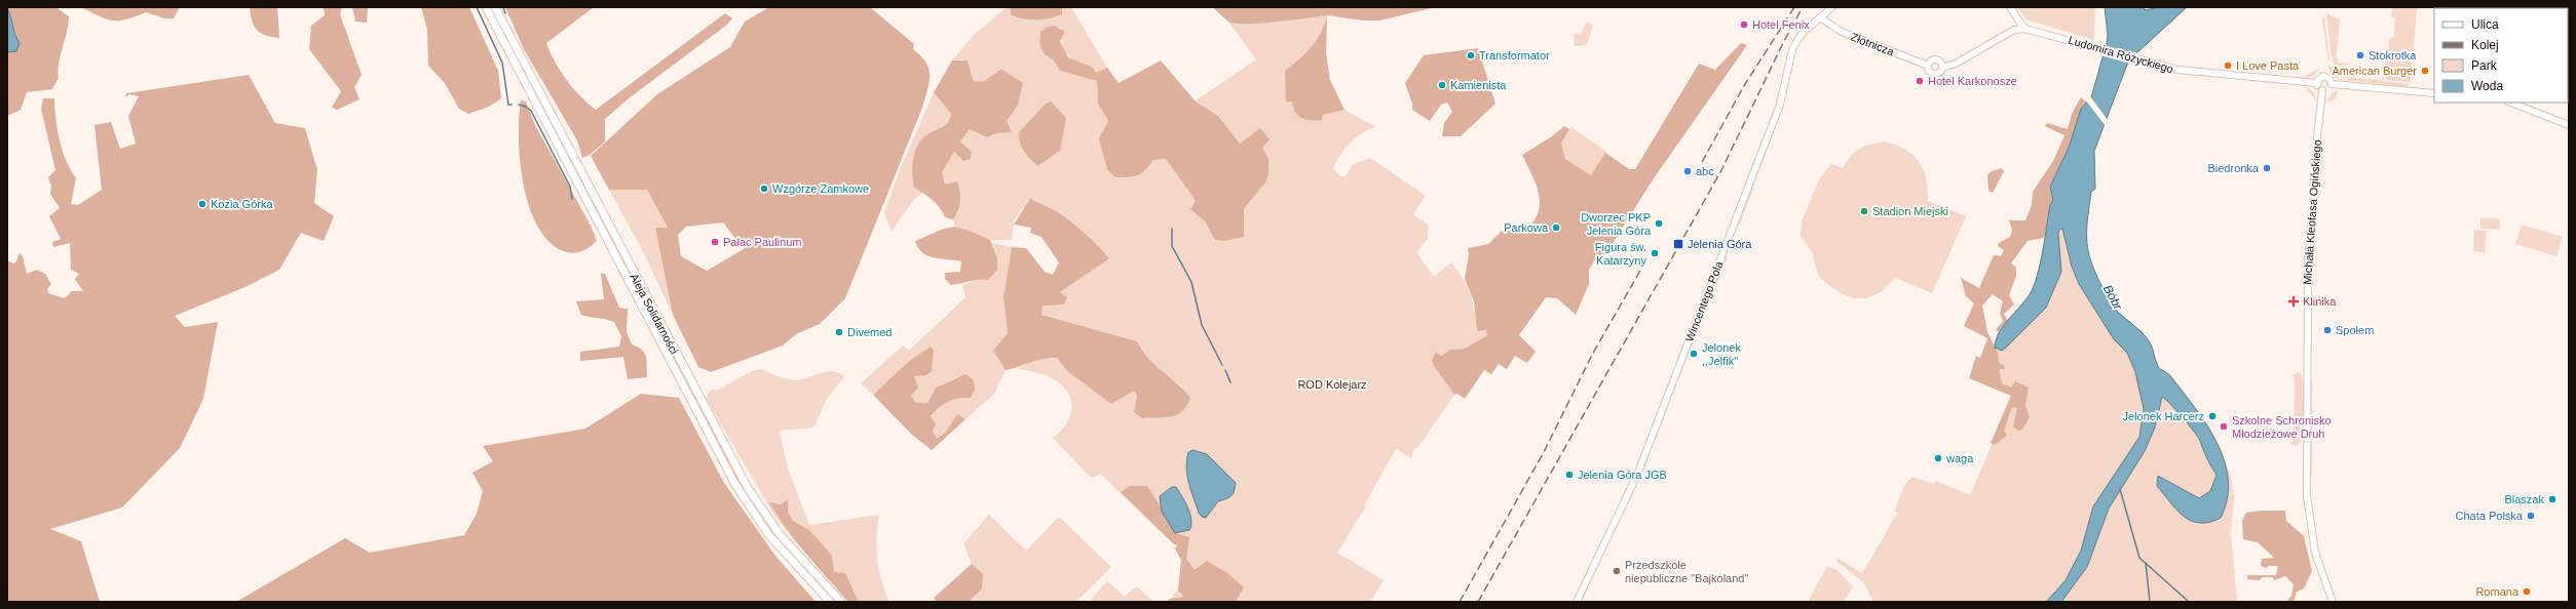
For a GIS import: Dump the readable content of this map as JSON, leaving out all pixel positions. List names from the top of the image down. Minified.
{"streets":{"main road":["Aleja Solidarności"],"street":["Złotnicza","Ludomira Różyckiego","Michała Kleofasa Ogińskiego","Wincentego Pola"]},"crossings":[["Złotnicza","Wincentego Pola"],["Ludomira Różyckiego","Michała Kleofasa Ogińskiego"]],"water":["Bóbr"],"parks":["ROD Kolejarz"],"places":{"other":["Hotel Fenix","Transformator","Stokrotka","I Love Pasta","American Burger","Hotel Karkonosze","Kamienista","Biedronka","abc","Wzgórze Zamkowe","Kozia Górka","Stadion Miejski","Dworzec PKP Jelenia Góra","Parkowa","Pałac Paulinum","Figura św. Katarzyny","Społem","Divemed","Jelonek ,,Jelfik\"","Jelonek Harcerz","Szkolne Schronisko Młodzieżowe Druh","waga","Jelenia Góra JGB","Blaszak","Chata Polska","Przedszkole niepubliczne \"Bajkoland\"","Romana"],"transit":["Jelenia Góra"],"health":["Klinika"]},"legend":["Ulica","Kolej","Park","Woda"]}
